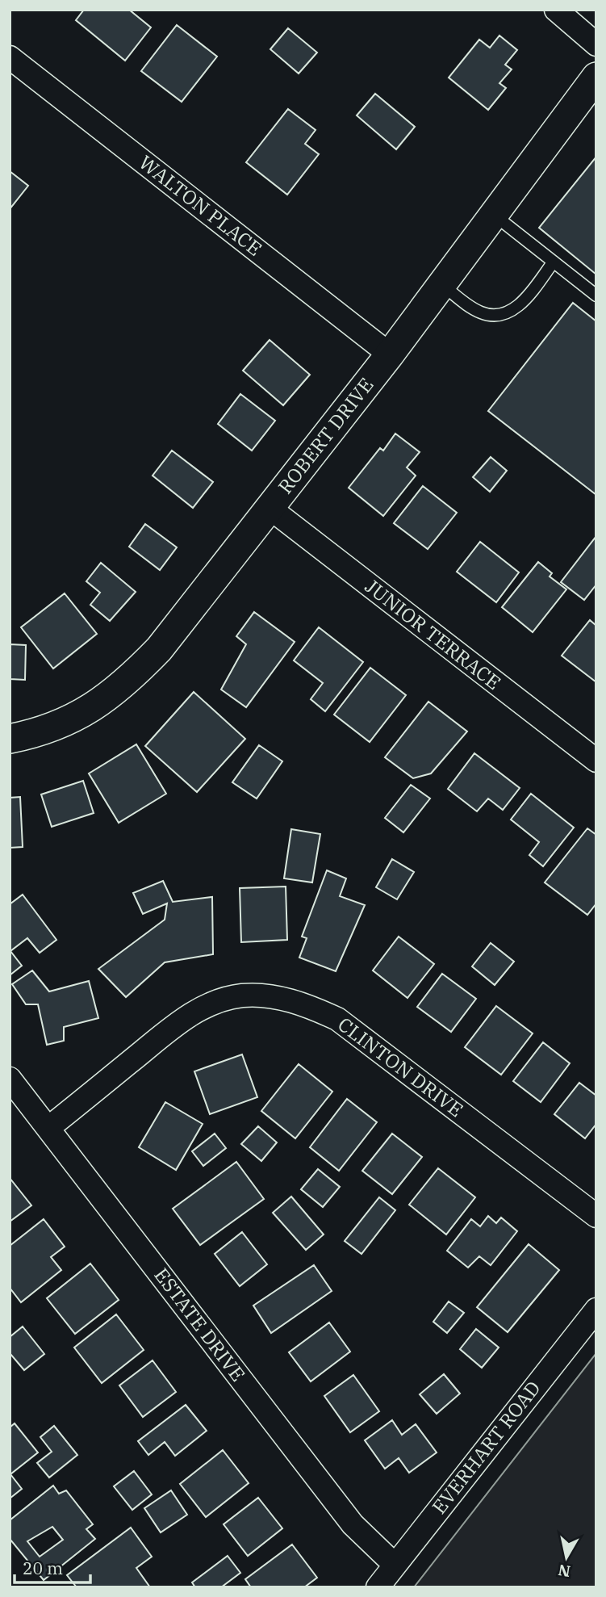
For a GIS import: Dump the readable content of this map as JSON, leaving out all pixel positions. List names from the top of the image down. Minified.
{"streets":{"street":["WALTON PLACE","ROBERT DRIVE","JUNIOR TERRACE","CLINTON DRIVE","ESTATE DRIVE","EVERHART ROAD"]},"crossings":[["WALTON PLACE","ROBERT DRIVE"],["ROBERT DRIVE","JUNIOR TERRACE"],["CLINTON DRIVE","ESTATE DRIVE"],["ESTATE DRIVE","EVERHART ROAD"]],"scale_bar":"20 m","north":"bottom"}
